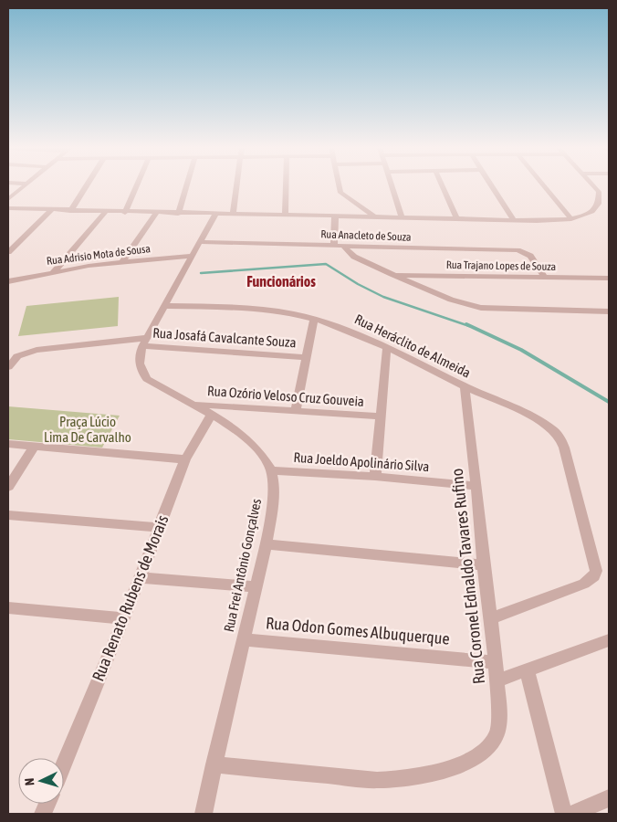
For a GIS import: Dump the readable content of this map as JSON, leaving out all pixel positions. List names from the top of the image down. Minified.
{"streets":{"street":["Rua Anacleto de Souza","Rua Adrisio Mota de Sousa","Rua Trajano Lopes de Souza","Rua Josafá Cavalcante Souza","Rua Heráclito de Almeida","Rua Ozório Veloso Cruz Gouveia","Rua Joeldo Apolinário Silva","Rua Frei Antônio Gonçalves","Rua Coronel Ednaldo Tavares Rufino","Rua Renato Rubens de Morais","Rua Odon Gomes Albuquerque"]},"crossings":[["Rua Anacleto de Souza","Rua Trajano Lopes de Souza"],["Rua Heráclito de Almeida","Rua Coronel Ednaldo Tavares Rufino"],["Rua Joeldo Apolinário Silva","Rua Frei Antônio Gonçalves"],["Rua Joeldo Apolinário Silva","Rua Coronel Ednaldo Tavares Rufino"],["Rua Frei Antônio Gonçalves","Rua Coronel Ednaldo Tavares Rufino"],["Rua Frei Antônio Gonçalves","Rua Odon Gomes Albuquerque"],["Rua Coronel Ednaldo Tavares Rufino","Rua Odon Gomes Albuquerque"]],"districts":["Funcionários"],"parks":["Praça Lúcio Lima De Carvalho"],"north":"left"}
